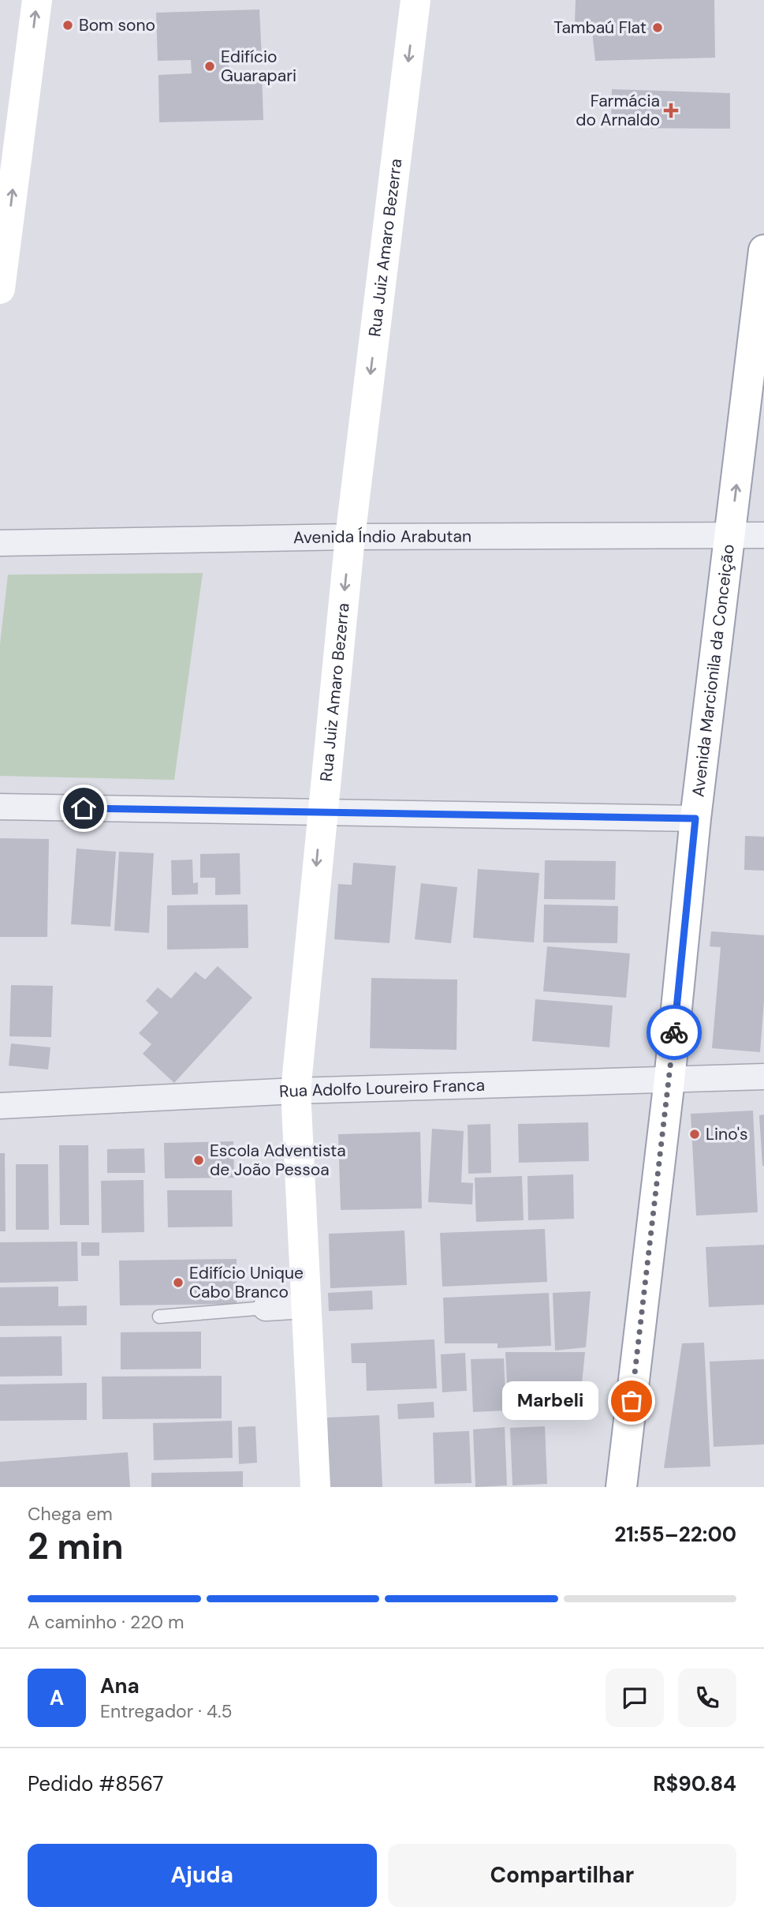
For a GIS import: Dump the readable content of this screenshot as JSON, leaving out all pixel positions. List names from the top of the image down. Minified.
{"streets":{"main road":["Rua Juiz Amaro Bezerra","Avenida Marcionila da Conceição"],"street":["Avenida Índio Arabutan","Rua Adolfo Loureiro Franca"]},"crossings":[["Rua Juiz Amaro Bezerra","Avenida Índio Arabutan"],["Rua Juiz Amaro Bezerra","Rua Adolfo Loureiro Franca"],["Avenida Índio Arabutan","Avenida Marcionila da Conceição"],["Avenida Marcionila da Conceição","Rua Adolfo Loureiro Franca"]],"one_way":["Rua Juiz Amaro Bezerra"],"places":{"other":["Bom sono","Tambaú Flat","Edifício Guarapari","Lino's","Escola Adventista de João Pessoa","Edifício Unique Cabo Branco","Marbeli"],"health":["Farmácia do Arnaldo"]},"page":{"bubble":"Marbeli","heading":["2 min","Chega em","21:55–22:00"],"panel":["Ana","Entregador · 4.5","Pedido #8567","R$90.84"],"bar":"A caminho · 220 m","round":"A","buttons":["Ajuda","Compartilhar"]}}
